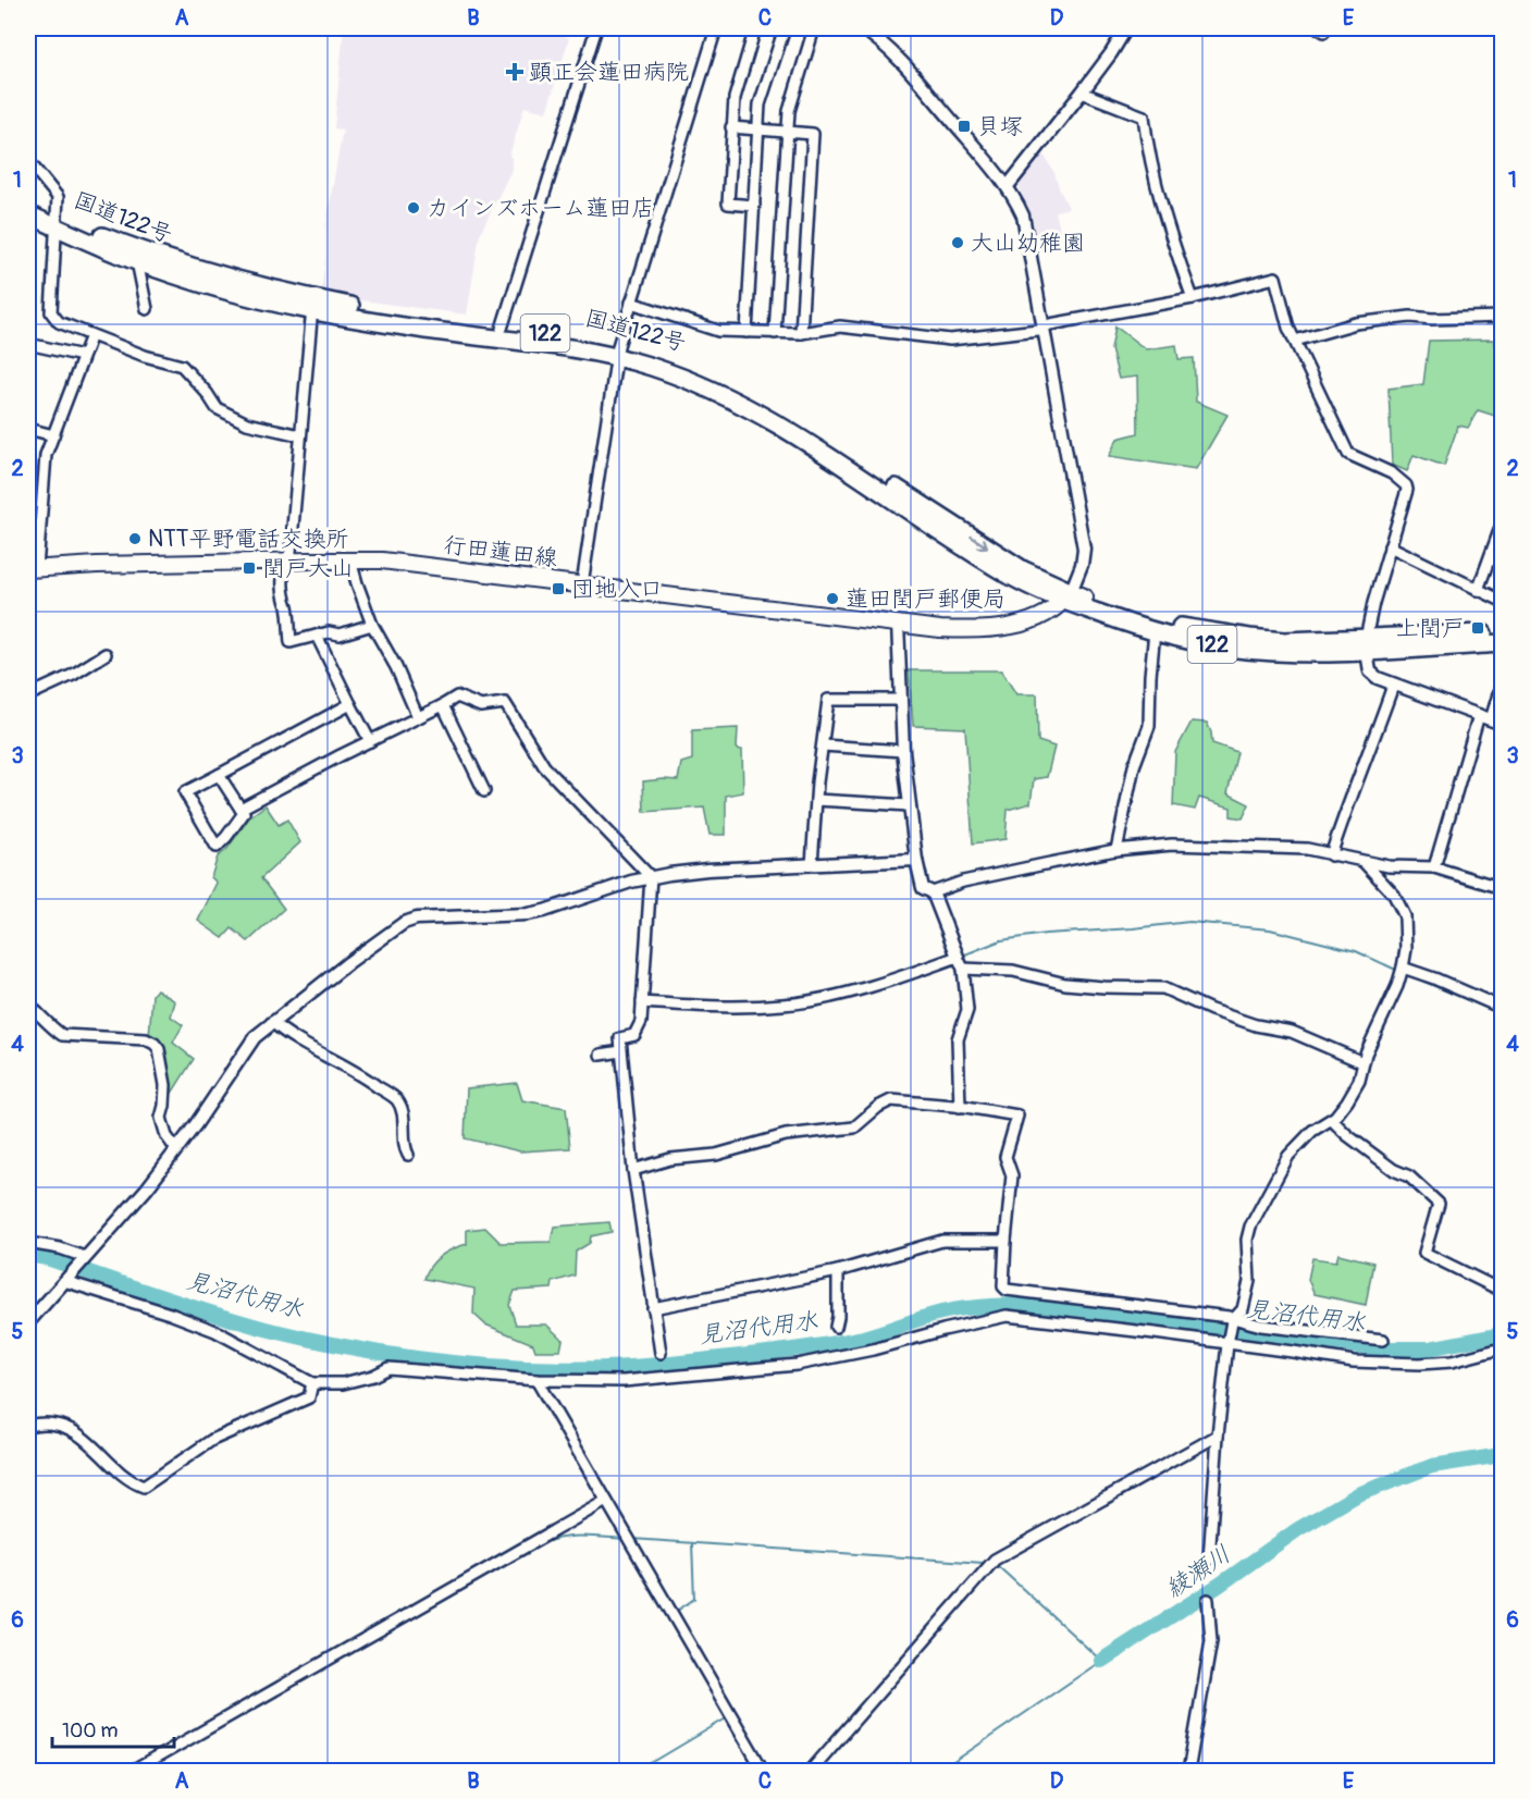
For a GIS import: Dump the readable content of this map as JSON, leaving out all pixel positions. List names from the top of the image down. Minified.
{"streets":{"highway":["国道122号","122"],"main road":["行田蓮田線"]},"crossings":[["国道122号","122"],["国道122号","行田蓮田線"],["122","行田蓮田線"]],"water":["見沼代用水","綾瀬川"],"places":{"health":["顕正会蓮田病院"],"transit":["貝塚","閏戸大山","団地入口","上閏戸"],"other":["カインズホーム蓮田店","大山幼稚園","NTT平野電話交換所","蓮田閏戸郵便局"]},"scale_bar":"100 m","grid":{"columns":["A","B","C","D","E"],"rows":["1","2","3","4","5","6"]}}
